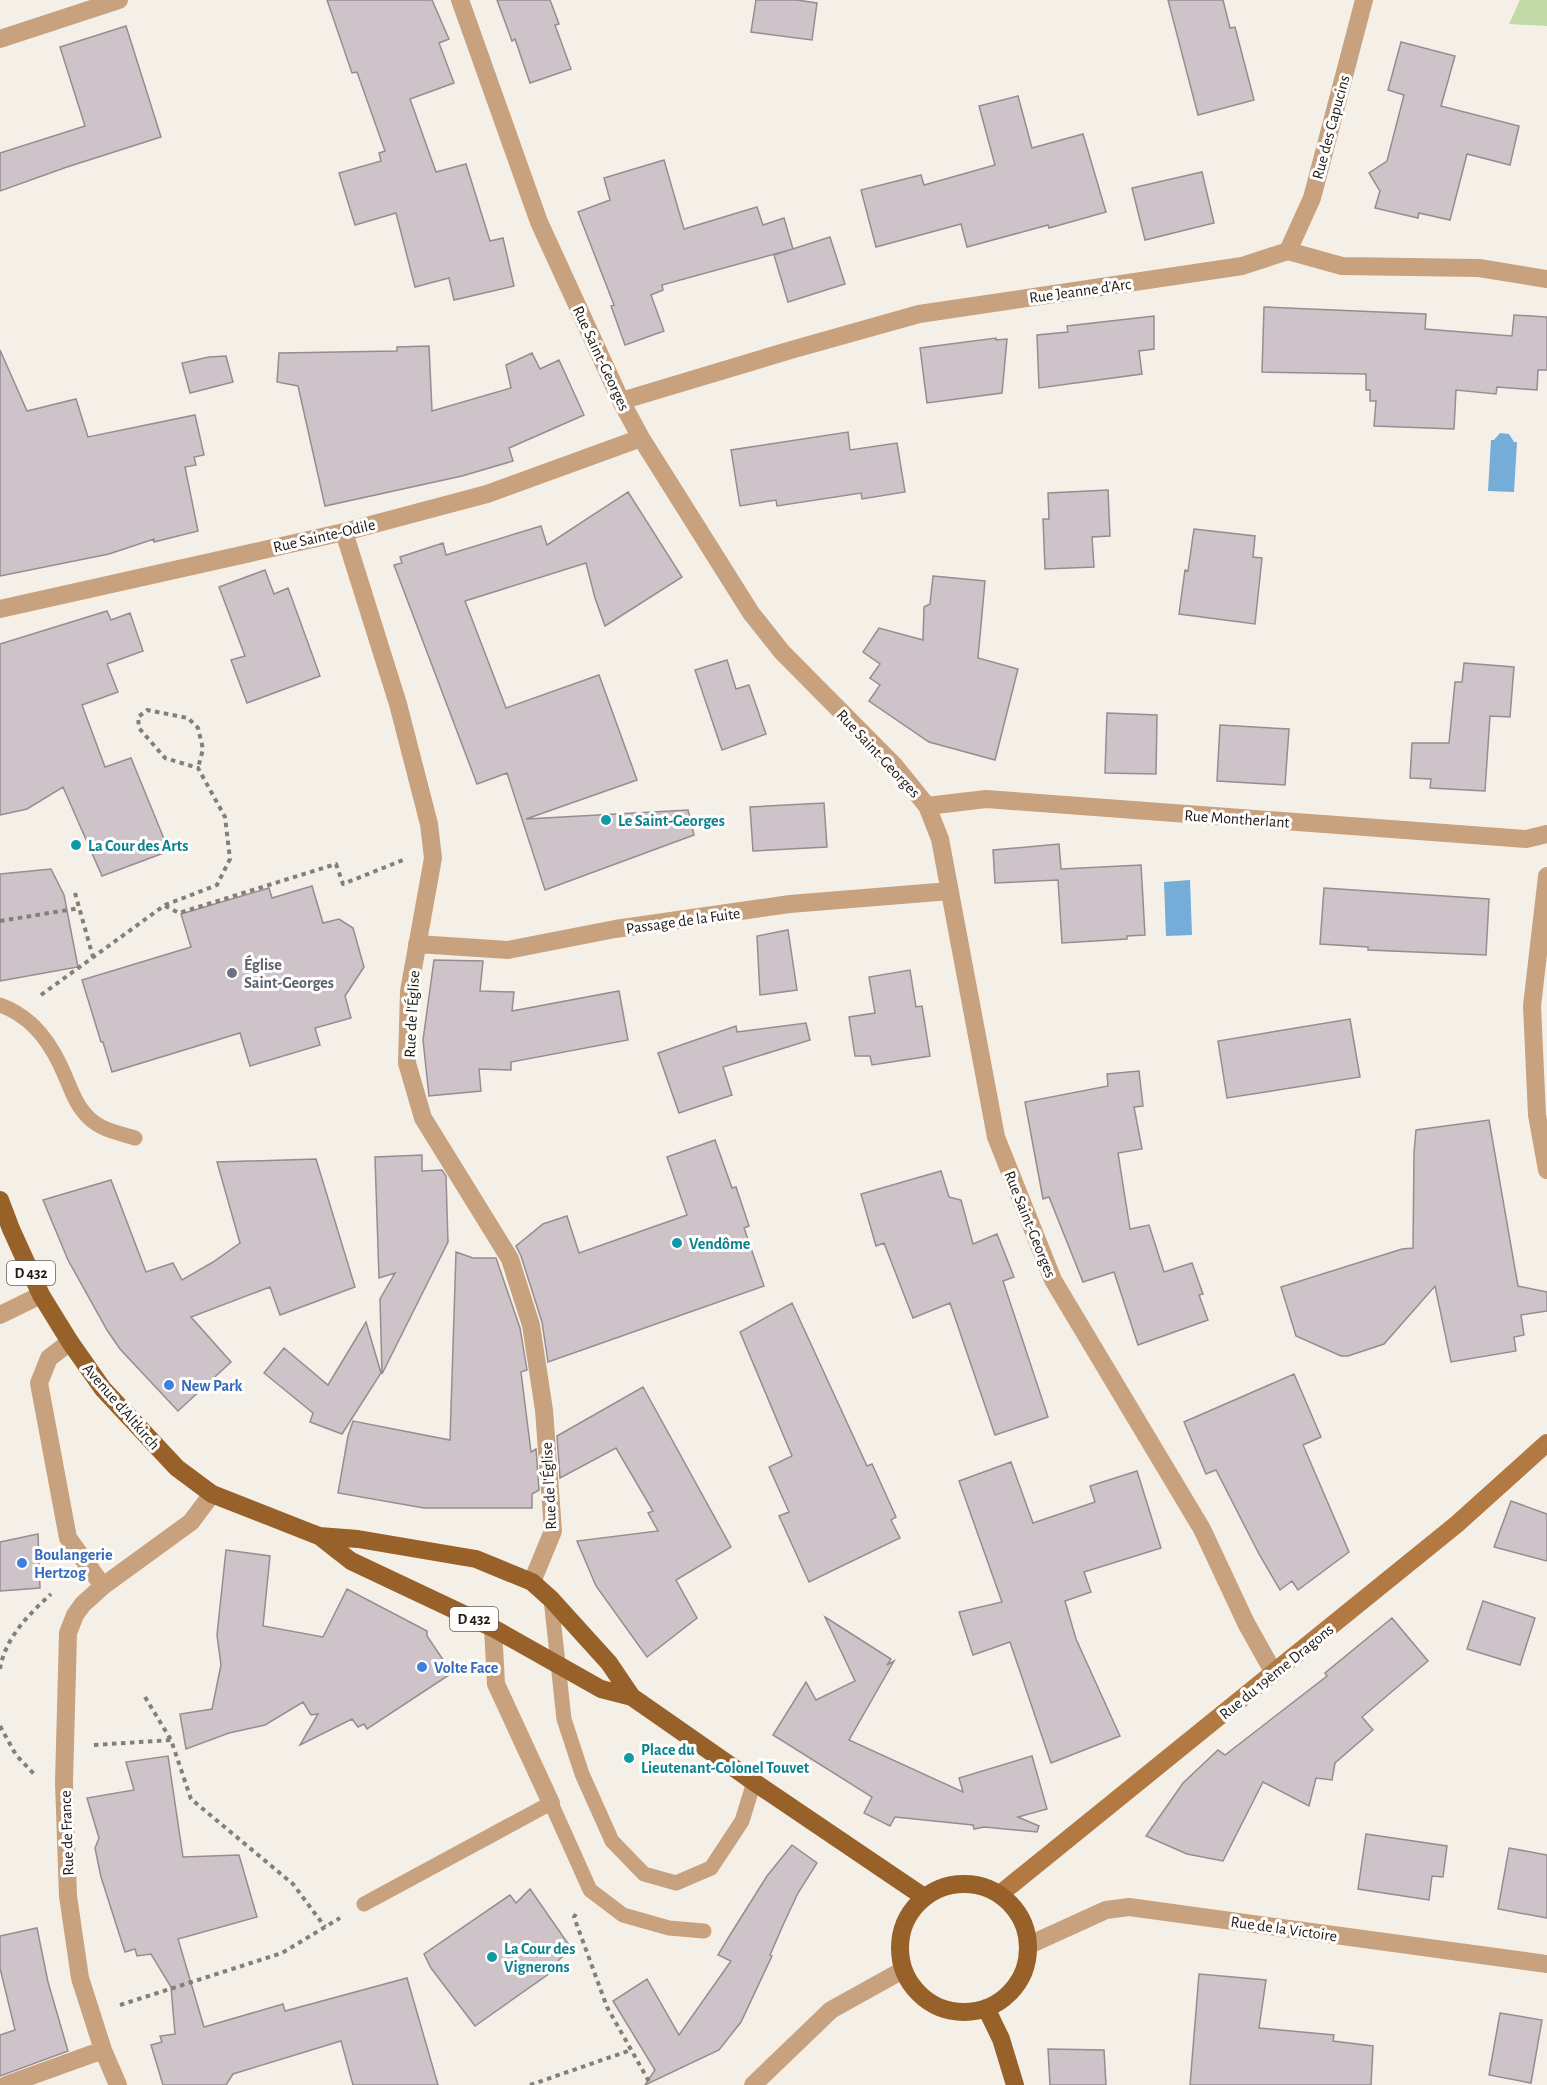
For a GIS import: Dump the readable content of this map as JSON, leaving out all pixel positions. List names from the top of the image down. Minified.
{"streets":{"main road":["D 432","Avenue d'Altkirch","Rue du 19ème Dragons"],"street":["Rue des Capucins","Rue Jeanne d'Arc","Rue Saint-Georges","Rue Sainte-Odile","Rue Montherlant","Passage de la Fuite","Rue de l'Église","Rue de France","Rue de la Victoire"]},"crossings":[["Rue des Capucins","Rue Jeanne d'Arc"],["Rue Jeanne d'Arc","Rue Saint-Georges"],["Rue Saint-Georges","Rue Sainte-Odile"],["Rue Saint-Georges","Rue Montherlant"],["Rue Saint-Georges","Passage de la Fuite"],["Rue Saint-Georges","Rue du 19ème Dragons"],["Rue Sainte-Odile","Rue de l'Église"],["Passage de la Fuite","Rue de l'Église"],["Rue de l'Église","D 432"],["D 432","Avenue d'Altkirch"],["D 432","Rue du 19ème Dragons"],["D 432","Rue de la Victoire"],["Avenue d'Altkirch","Rue de France"],["Rue du 19ème Dragons","Rue de la Victoire"]],"places":["Le Saint-Georges","La Cour des Arts","Église Saint-Georges","Vendôme","New Park","Boulangerie Hertzog","Volte Face","Place du Lieutenant-Colonel Touvet","La Cour des Vignerons"]}
